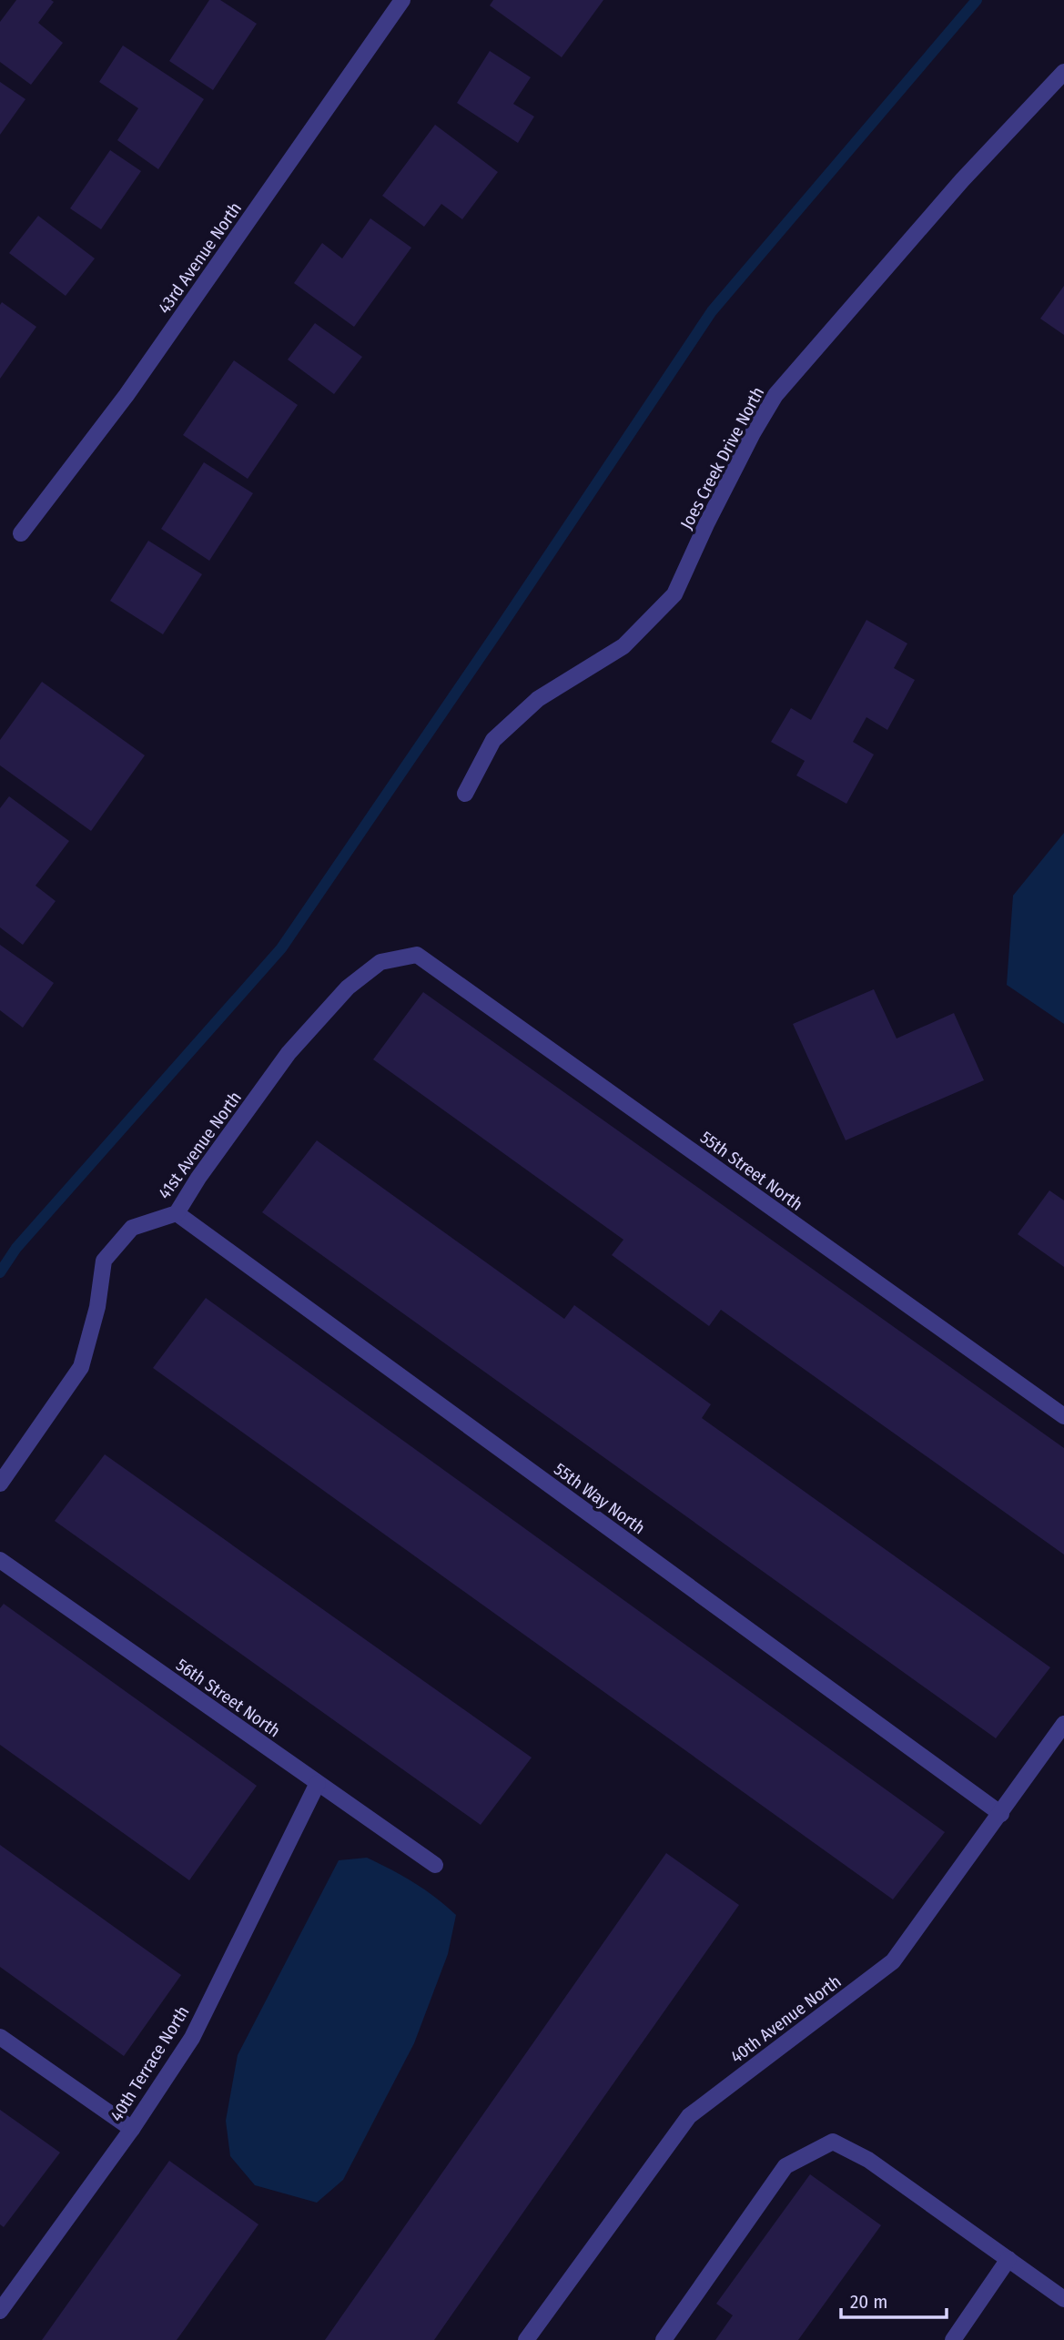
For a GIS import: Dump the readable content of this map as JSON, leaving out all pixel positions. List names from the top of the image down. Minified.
{"streets":{"street":["43rd Avenue North","Joes Creek Drive North","41st Avenue North","55th Street North","55th Way North","56th Street North","40th Avenue North","40th Terrace North"]},"crossings":[["41st Avenue North","55th Street North"],["41st Avenue North","55th Way North"],["55th Way North","40th Avenue North"],["56th Street North","40th Terrace North"]],"scale_bar":"20 m"}
